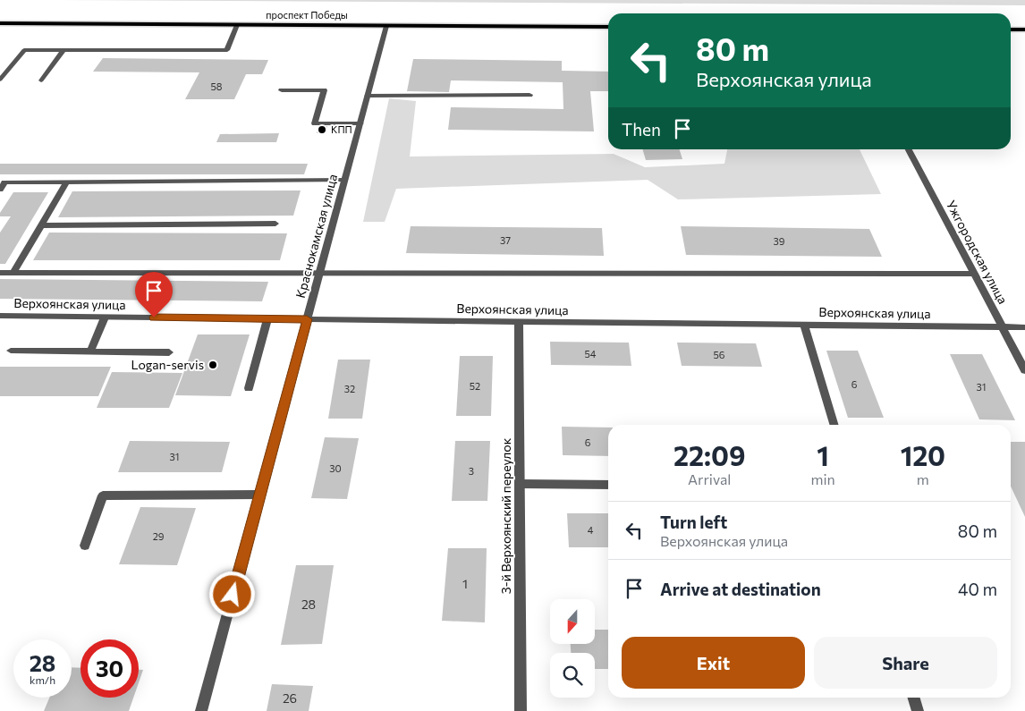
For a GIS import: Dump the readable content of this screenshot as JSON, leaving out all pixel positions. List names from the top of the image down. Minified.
{"streets":{"main road":["проспект Победы"],"street":["Краснокамская улица","Ужгородская улица","Верхоянская улица","3-й Верхоянский переулок"]},"crossings":[["проспект Победы","Краснокамская улица"],["Краснокамская улица","Верхоянская улица"],["Ужгородская улица","Верхоянская улица"],["Верхоянская улица","3-й Верхоянский переулок"]],"places":["КПП","Logan-servis"],"house_numbers":["58","37","39","54","56","6","52","31","32","6","31","30","3","4","29","1","28","26"],"north":"bottom","page":{"turn":["80 m","Верхоянская улица"],"then":"Then","eta":["22:09","Arrival","1","min","120","m"],"list":[{"name":"Turn left","note":"Верхоянская улица","value":"80 m"},{"name":"Arrive at destination","value":"40 m"}],"buttons":["Exit","Share"],"speed":"28 km/h","limit":"30"}}
